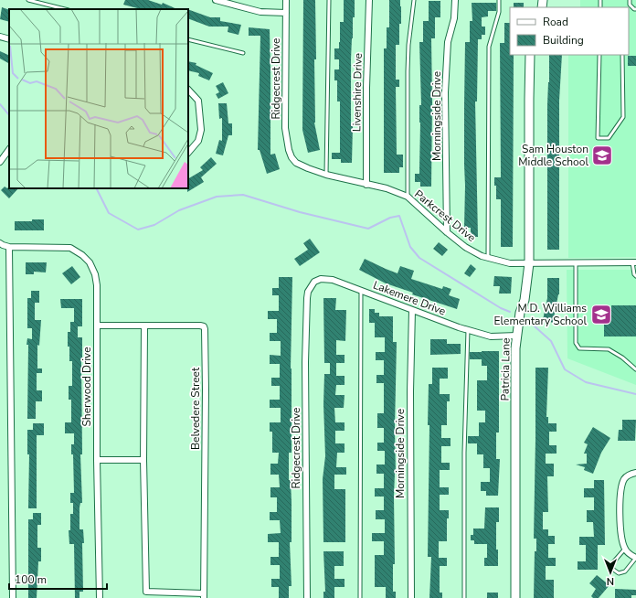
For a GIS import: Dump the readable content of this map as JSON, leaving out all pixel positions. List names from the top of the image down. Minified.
{"streets":{"street":["Ridgecrest Drive","Livenshire Drive","Morningside Drive","Parkcrest Drive","Lakemere Drive","Patricia Lane","Sherwood Drive","Belvedere Street"]},"crossings":[["Ridgecrest Drive","Parkcrest Drive"],["Ridgecrest Drive","Lakemere Drive"],["Livenshire Drive","Parkcrest Drive"],["Morningside Drive","Parkcrest Drive"],["Morningside Drive","Lakemere Drive"],["Parkcrest Drive","Patricia Lane"],["Lakemere Drive","Patricia Lane"],["Sherwood Drive","Belvedere Street"]],"places":{"school or university":["Sam Houston Middle School","M.D. Williams Elementary School"]},"legend":["Road","Building"],"scale_bar":"100 m","north":"bottom"}
